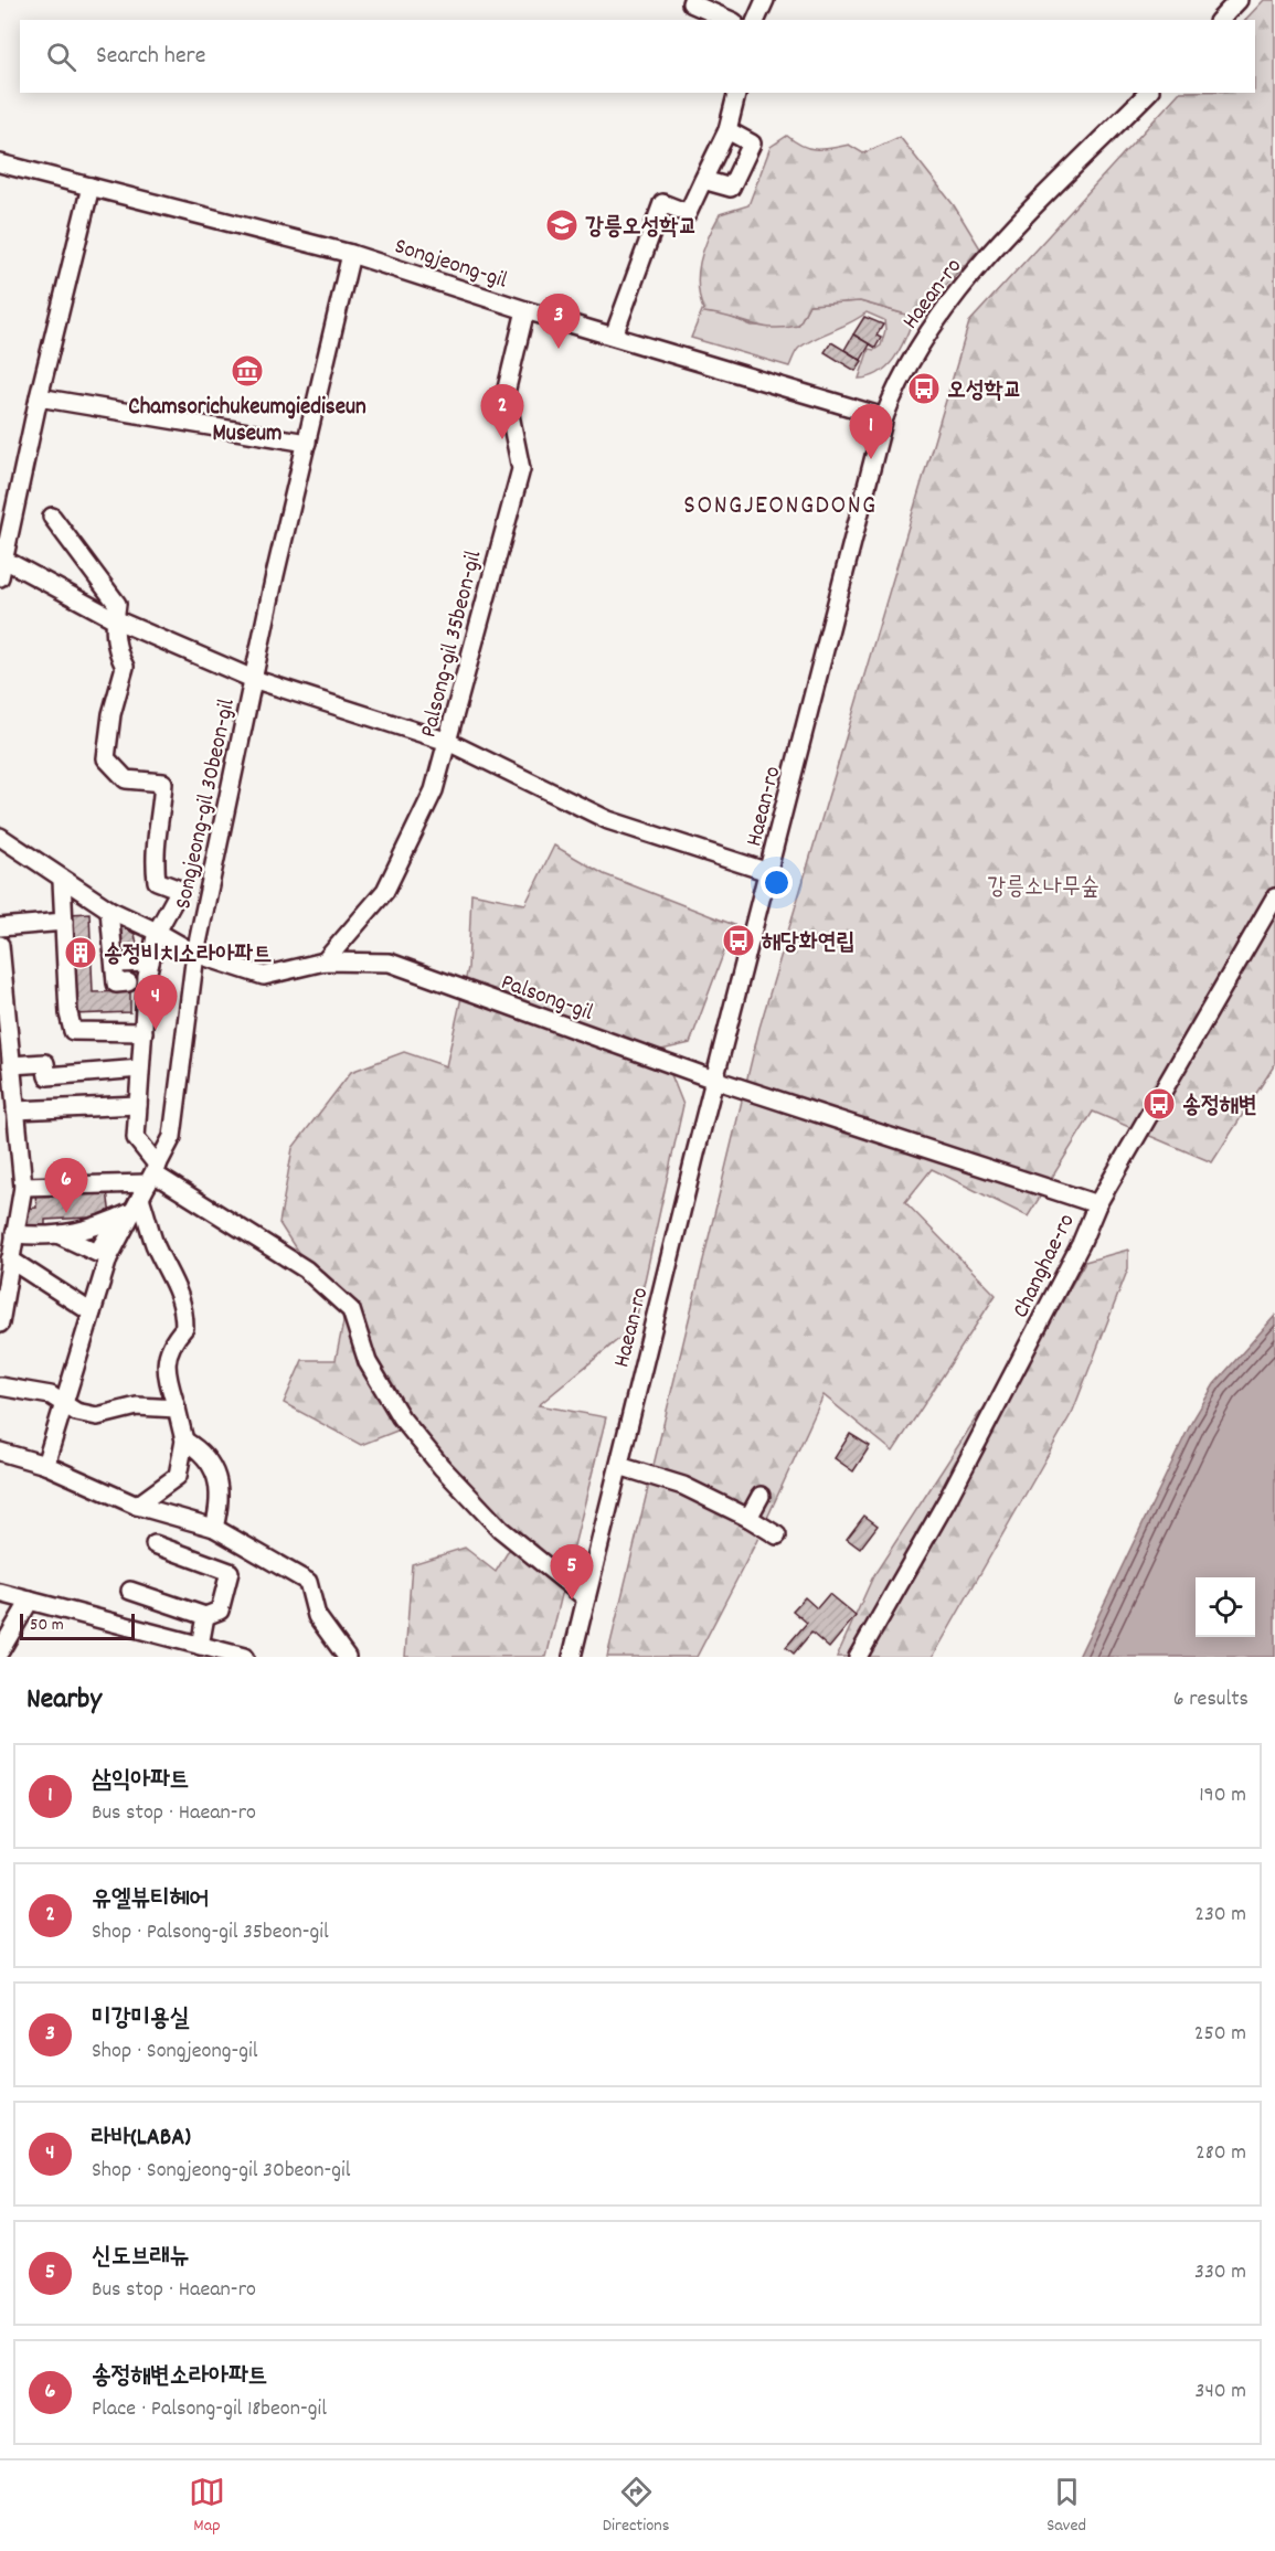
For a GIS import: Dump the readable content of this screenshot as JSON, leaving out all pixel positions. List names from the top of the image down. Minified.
{"streets":{"street":["Songjeong-gil","Haean-ro","Palsong-gil 35beon-gil","Songjeong-gil 30beon-gil","Palsong-gil","Changhae-ro"]},"crossings":[["Songjeong-gil","Haean-ro"],["Songjeong-gil","Palsong-gil 35beon-gil"],["Songjeong-gil","Songjeong-gil 30beon-gil"],["Haean-ro","Palsong-gil"],["Palsong-gil 35beon-gil","Palsong-gil"],["Songjeong-gil 30beon-gil","Palsong-gil"],["Palsong-gil","Changhae-ro"]],"districts":["SONGJEONGDONG"],"parks":["강릉소나무숲"],"places":{"school or university":["강릉오성학교"],"museum":["Chamsorichukeumgiediseun Museum"],"bus stop":["오성학교","해당화연립","송정해변"],"building":["송정비치소라아파트"]},"scale_bar":"50 m","page":{"search":"Search here","pins":["3","2","1","4","6","5"],"scale":"50 m","heading":["Nearby","6 results"],"list":[{"mark":"1","name":"삼익아파트","note":"Bus stop · Haean-ro","value":"190 m"},{"mark":"2","name":"유엘뷰티헤어","note":"Shop · Palsong-gil 35beon-gil","value":"230 m"},{"mark":"3","name":"미강미용실","note":"Shop · Songjeong-gil","value":"250 m"},{"mark":"4","name":"라바(LABA)","note":"Shop · Songjeong-gil 30beon-gil","value":"280 m"},{"mark":"5","name":"신도브래뉴","note":"Bus stop · Haean-ro","value":"330 m"},{"mark":"6","name":"송정해변소라아파트","note":"Place · Palsong-gil 18beon-gil","value":"340 m"}],"nav":["Map","Directions","Saved"]}}
